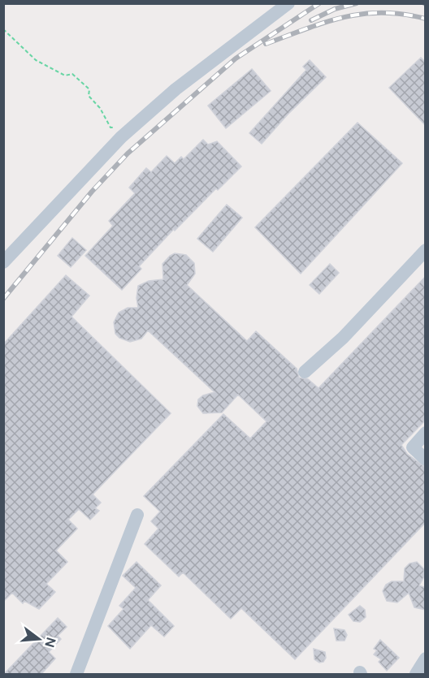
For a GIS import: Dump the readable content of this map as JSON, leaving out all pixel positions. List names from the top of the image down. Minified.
{"north":"right"}
